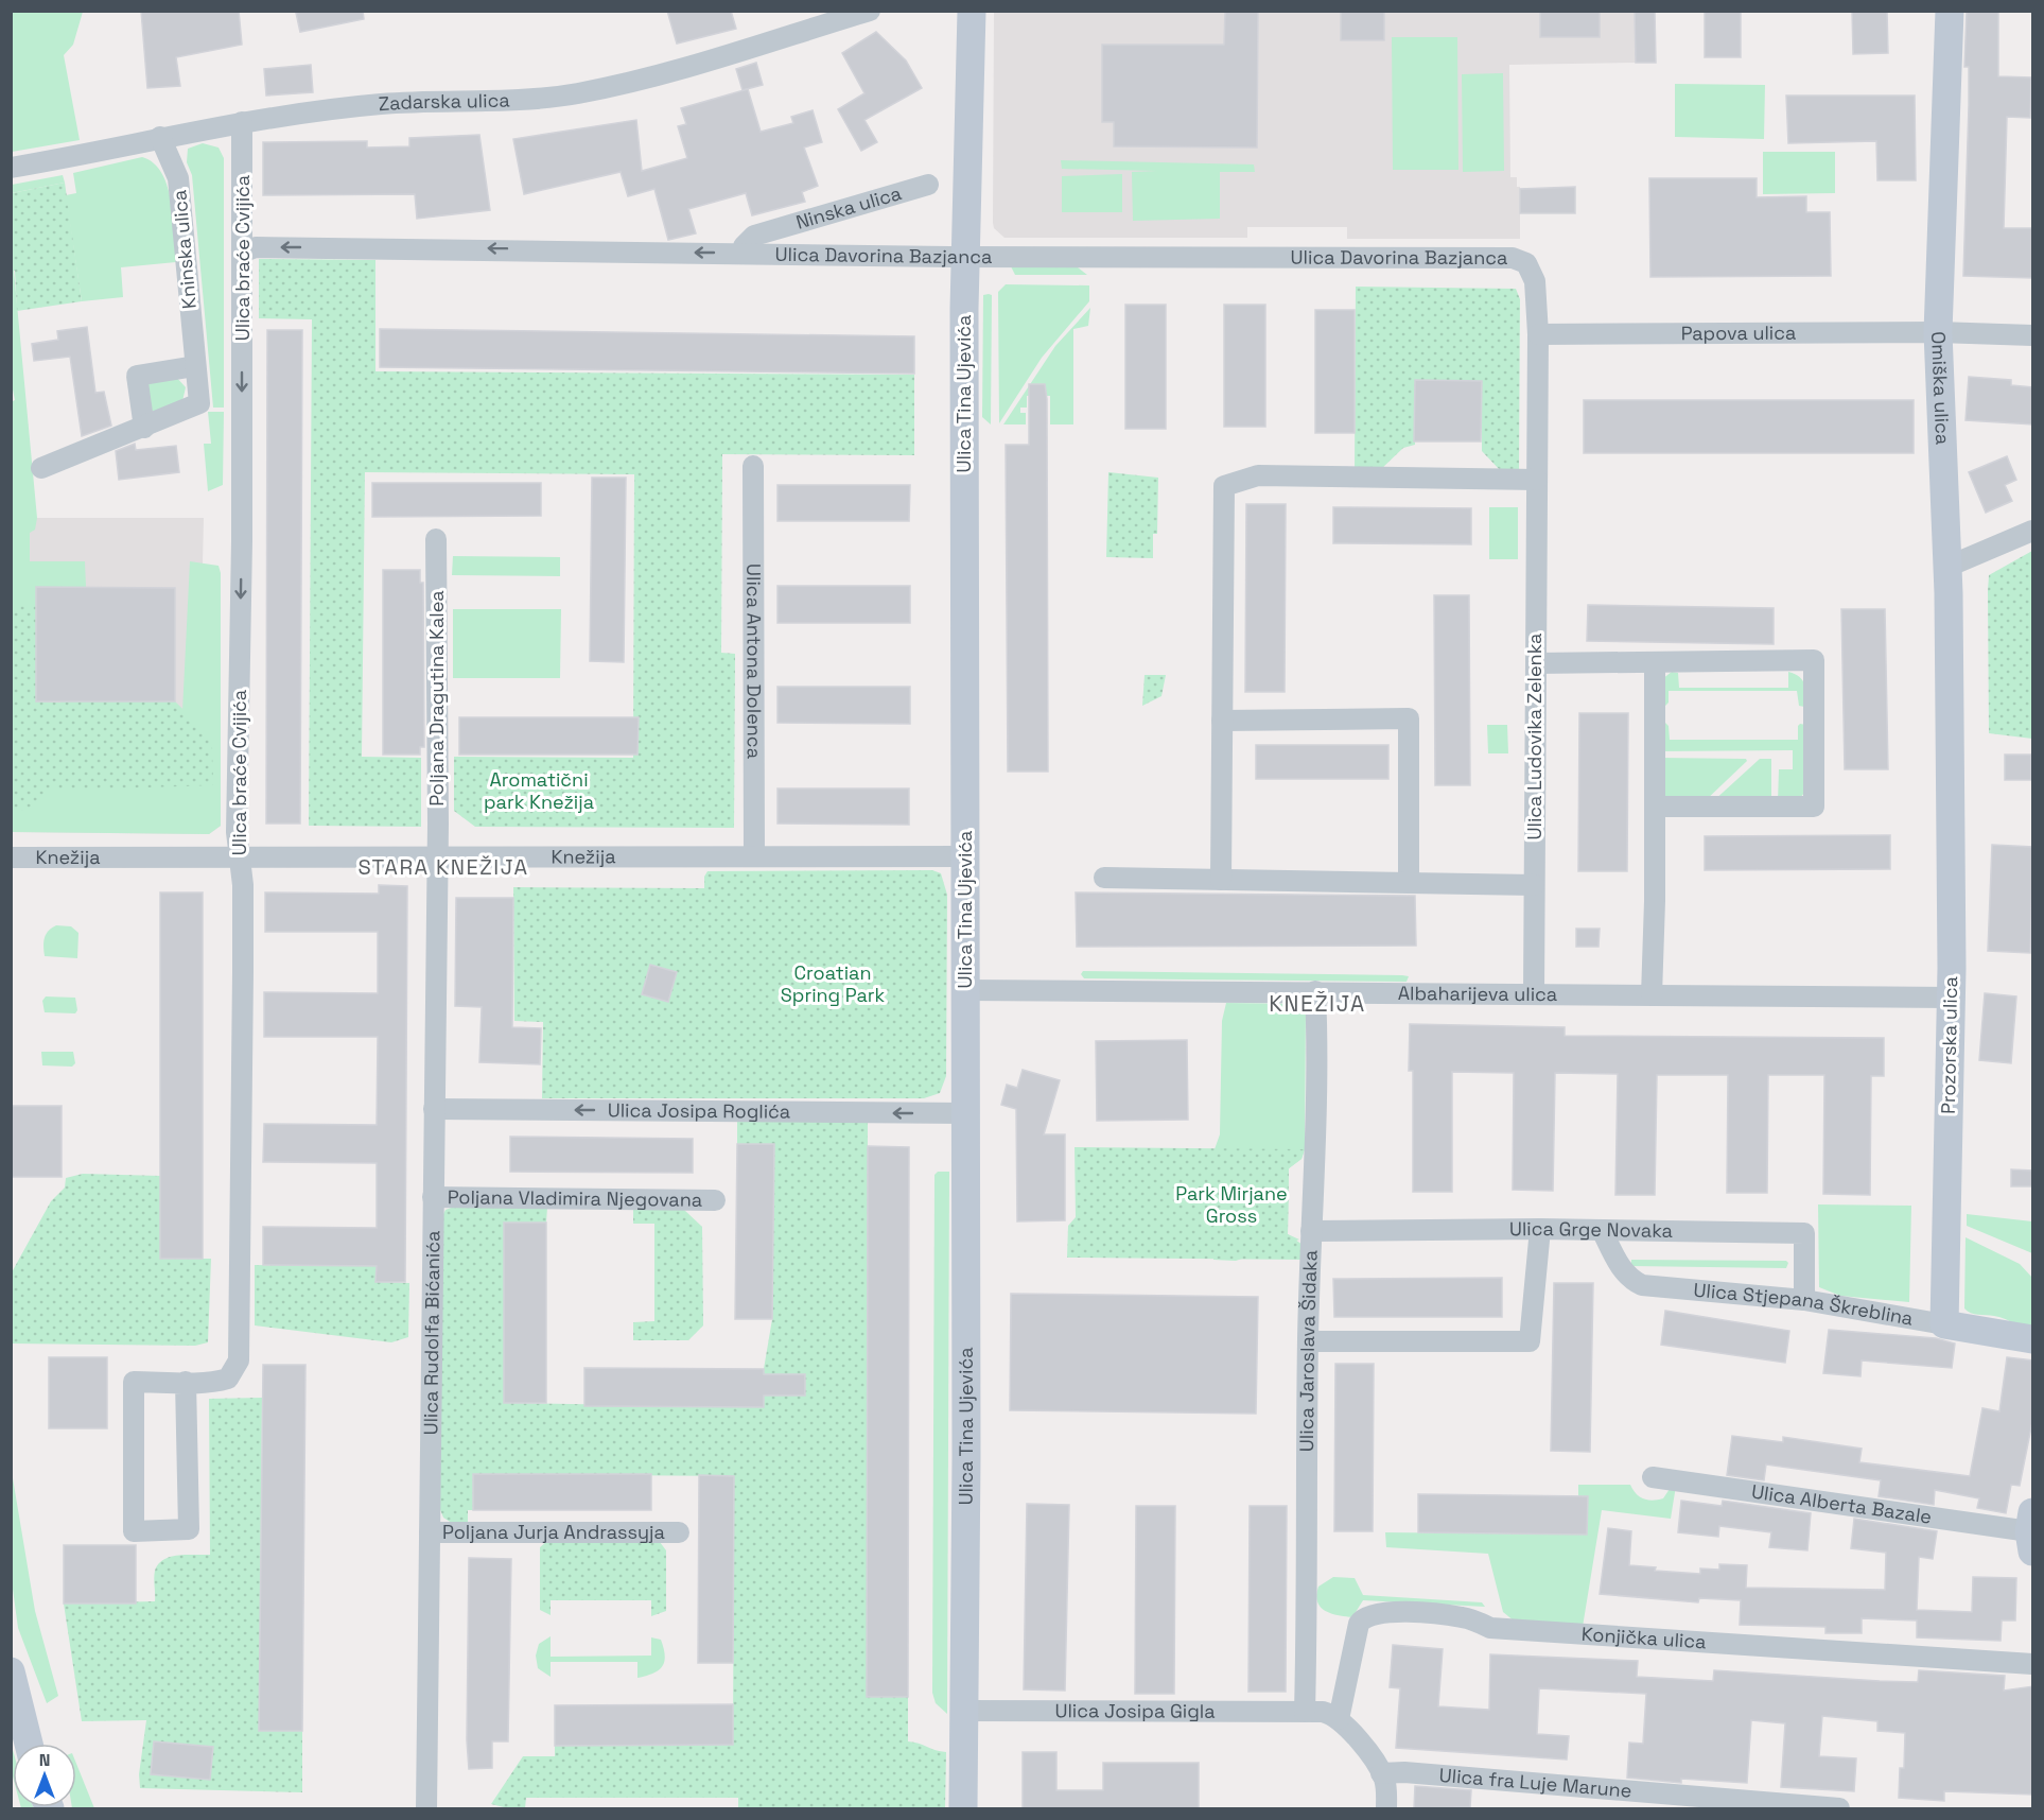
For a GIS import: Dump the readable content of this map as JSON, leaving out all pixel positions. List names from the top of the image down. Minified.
{"streets":{"street":["Zadarska ulica","Ninska ulica","Kninska ulica","Ulica Davorina Bazjanca","Ulica braće Cvijića","Papova ulica","Omiška ulica","Ulica Tina Ujevića","Ulica Antona Dolenca","Poljana Dragutina Kalea","Ulica Ludovika Zelenka","Knežija","Albaharijeva ulica","Prozorska ulica","Ulica Josipa Roglića","Poljana Vladimira Njegovana","Ulica Grge Novaka","Ulica Stjepana Škreblina","Ulica Rudolfa Bićanića","Ulica Jaroslava Šidaka","Ulica Alberta Bazale","Poljana Jurja Andrassyja","Konjička ulica","Ulica Josipa Gigla","Ulica fra Luje Marune"]},"crossings":[["Zadarska ulica","Kninska ulica"],["Zadarska ulica","Ulica braće Cvijića"],["Ninska ulica","Ulica Davorina Bazjanca"],["Ulica Davorina Bazjanca","Ulica braće Cvijića"],["Ulica Davorina Bazjanca","Ulica Tina Ujevića"],["Ulica Davorina Bazjanca","Ulica Ludovika Zelenka"],["Ulica braće Cvijića","Knežija"],["Papova ulica","Omiška ulica"],["Papova ulica","Ulica Ludovika Zelenka"],["Omiška ulica","Prozorska ulica"],["Ulica Tina Ujevića","Knežija"],["Ulica Tina Ujevića","Albaharijeva ulica"],["Ulica Tina Ujevića","Ulica Josipa Roglića"],["Ulica Tina Ujevića","Ulica Josipa Gigla"],["Ulica Antona Dolenca","Knežija"],["Poljana Dragutina Kalea","Knežija"],["Poljana Dragutina Kalea","Ulica Rudolfa Bićanića"],["Ulica Ludovika Zelenka","Albaharijeva ulica"],["Knežija","Ulica Rudolfa Bićanića"],["Albaharijeva ulica","Prozorska ulica"],["Albaharijeva ulica","Ulica Jaroslava Šidaka"],["Prozorska ulica","Ulica Stjepana Škreblina"],["Ulica Josipa Roglića","Ulica Rudolfa Bićanića"],["Poljana Vladimira Njegovana","Ulica Rudolfa Bićanića"],["Ulica Grge Novaka","Ulica Stjepana Škreblina"],["Ulica Grge Novaka","Ulica Jaroslava Šidaka"],["Ulica Rudolfa Bićanića","Poljana Jurja Andrassyja"],["Ulica Jaroslava Šidaka","Ulica Josipa Gigla"],["Konjička ulica","Ulica Josipa Gigla"]],"one_way":["Ulica Davorina Bazjanca","Ulica braće Cvijića","Ulica Josipa Roglića"],"districts":["STARA KNEŽIJA","KNEŽIJA"],"parks":["Aromatični park Knežija","Croatian Spring Park","Park Mirjane Gross"],"north":"top"}
